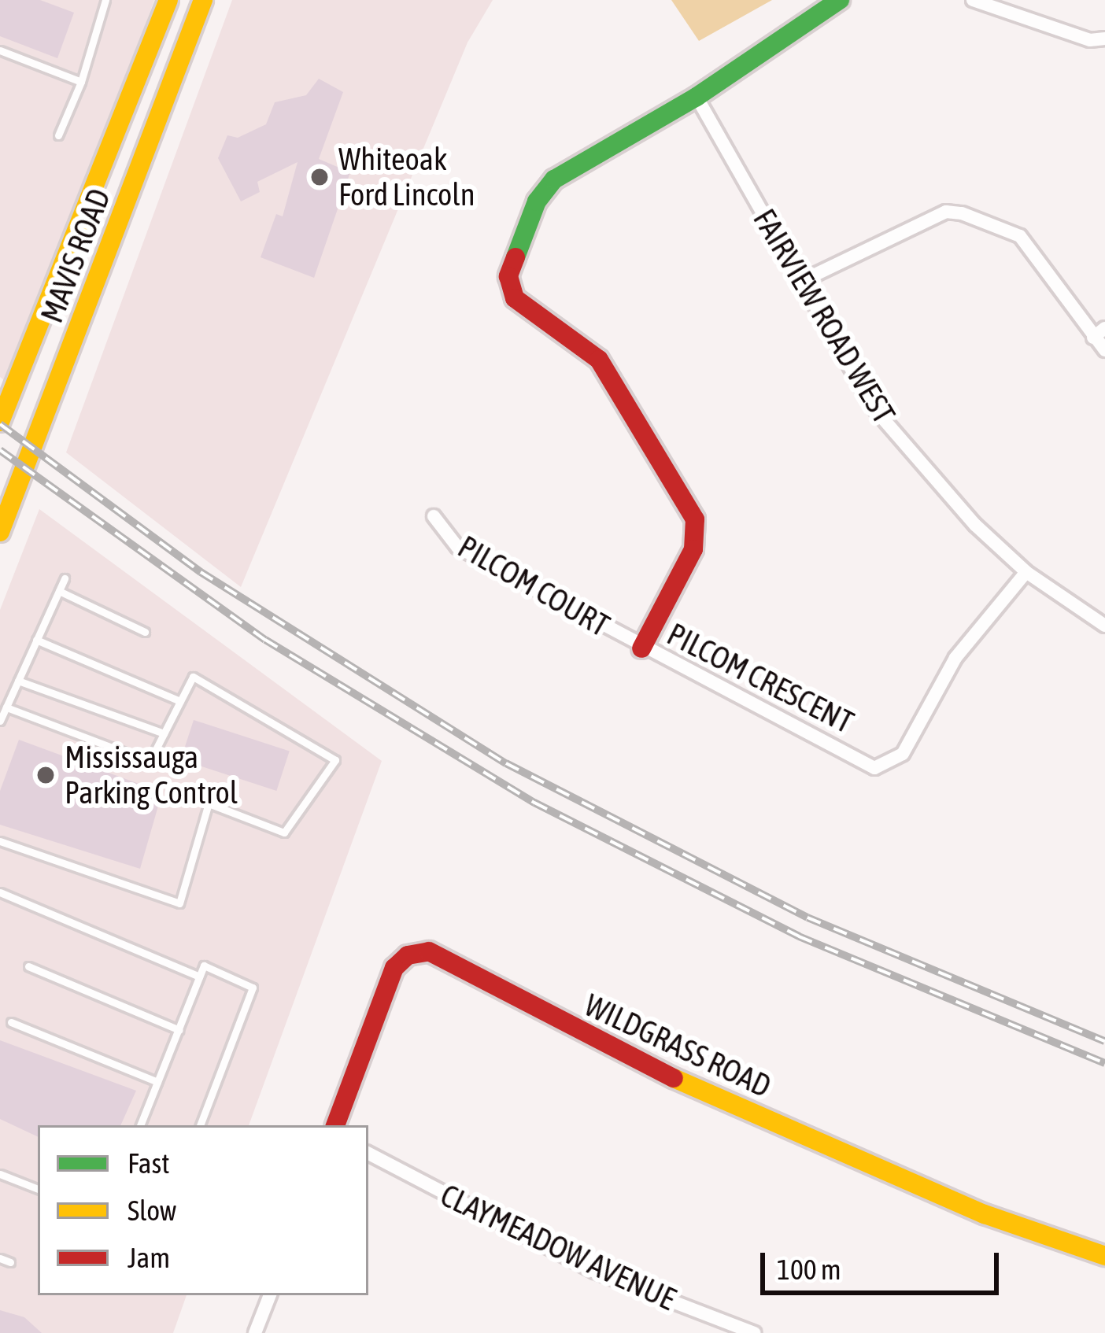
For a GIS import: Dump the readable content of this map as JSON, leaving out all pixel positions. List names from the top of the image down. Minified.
{"streets":{"street":["MAVIS ROAD","FAIRVIEW ROAD WEST","PILCOM COURT","PILCOM CRESCENT","WILDGRASS ROAD","CLAYMEADOW AVENUE"]},"crossings":[["FAIRVIEW ROAD WEST","PILCOM CRESCENT"],["PILCOM COURT","PILCOM CRESCENT"]],"places":["Whiteoak Ford Lincoln","Mississauga Parking Control"],"legend":["Fast","Slow","Jam"],"scale_bar":"100 m"}
